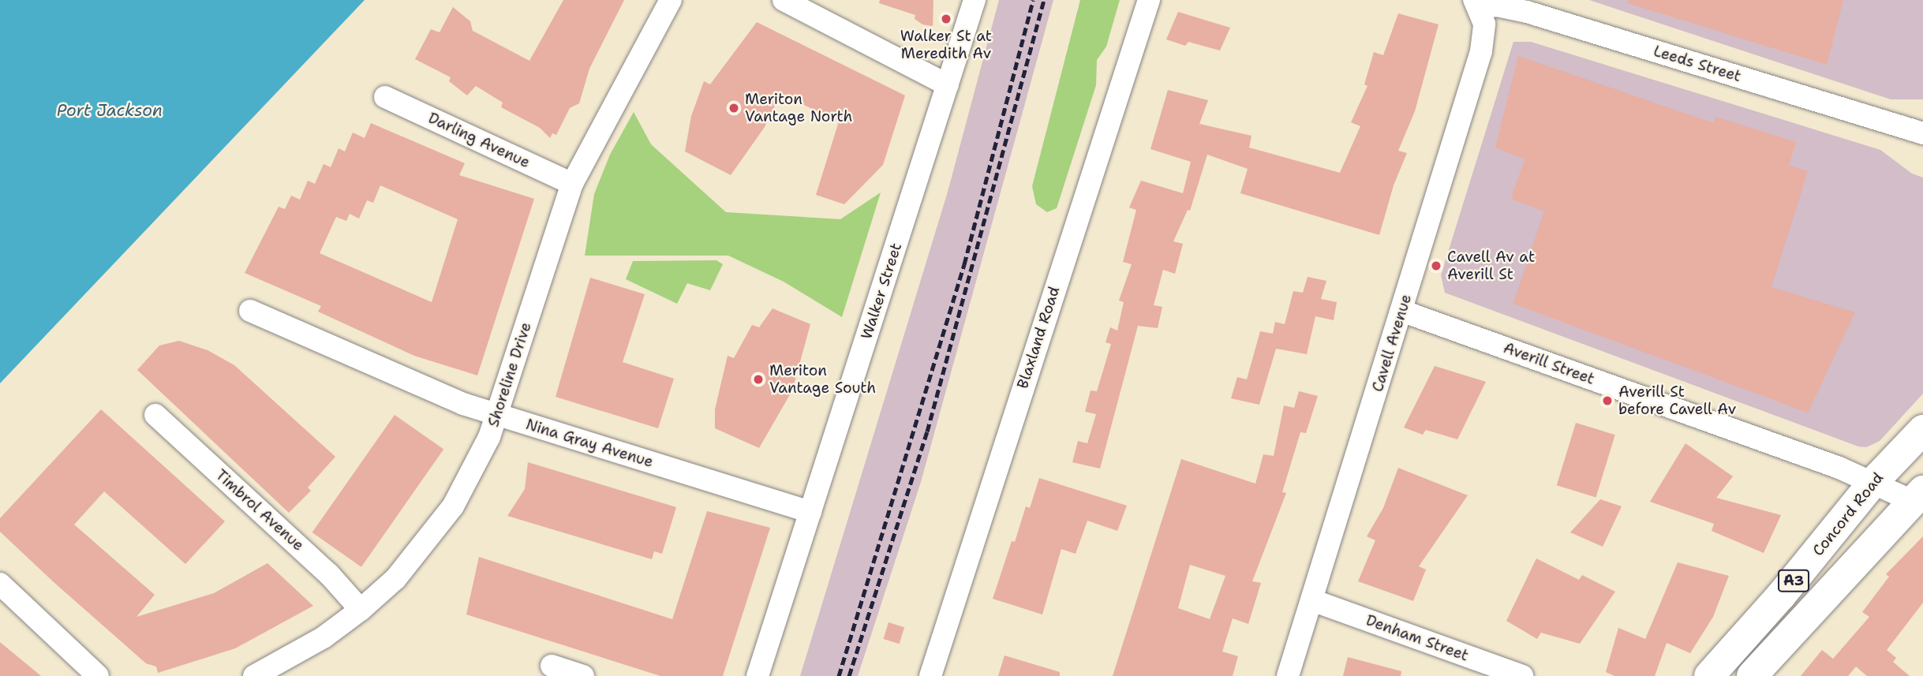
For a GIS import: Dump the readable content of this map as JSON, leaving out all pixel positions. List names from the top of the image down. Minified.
{"streets":{"highway":["Concord Road","A3"],"street":["Leeds Street","Darling Avenue","Walker Street","Blaxland Road","Cavell Avenue","Averill Street","Shoreline Drive","Nina Gray Avenue","Timbrol Avenue","Denham Street"]},"crossings":[["Leeds Street","Cavell Avenue"],["Darling Avenue","Shoreline Drive"],["Walker Street","Nina Gray Avenue"],["Cavell Avenue","Averill Street"],["Cavell Avenue","Denham Street"],["Averill Street","Concord Road"],["Averill Street","A3"],["Shoreline Drive","Nina Gray Avenue"],["Shoreline Drive","Timbrol Avenue"]],"water":["Port Jackson"],"places":["Walker St at Meredith Av","Meriton Vantage North","Cavell Av at Averill St","Meriton Vantage South","Averill St before Cavell Av"]}
